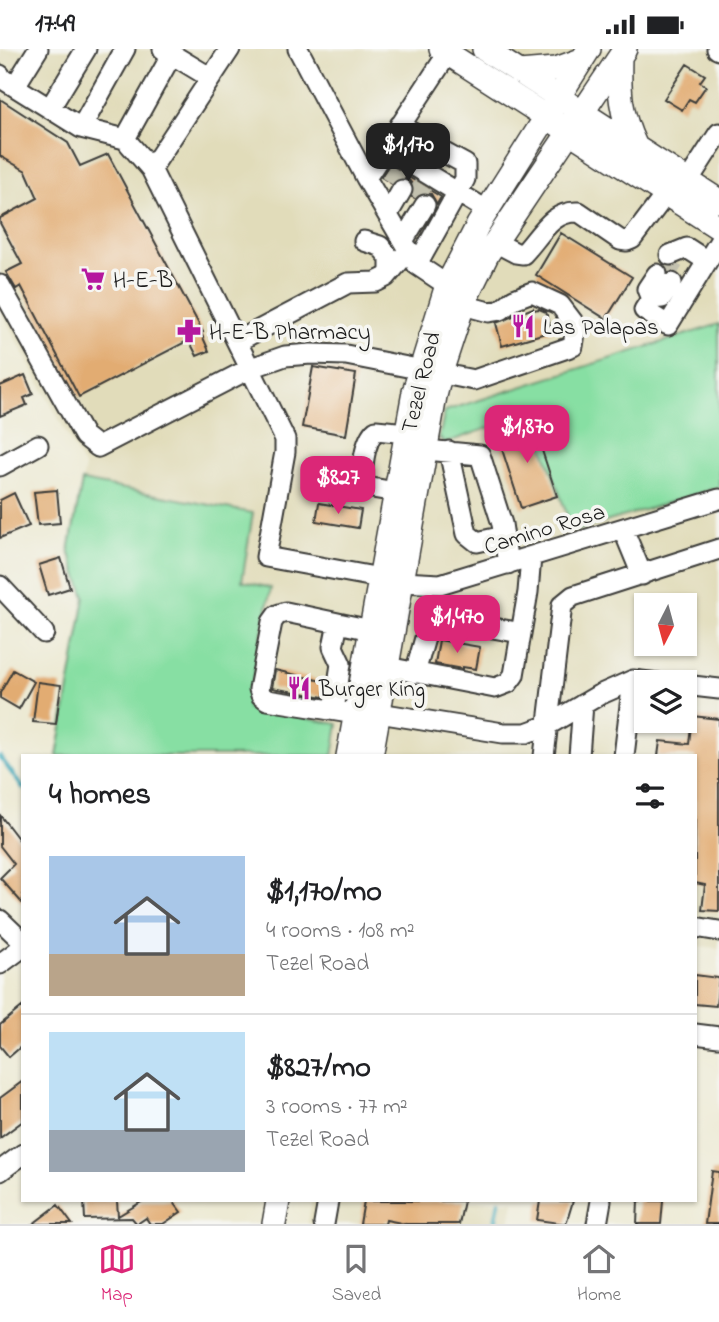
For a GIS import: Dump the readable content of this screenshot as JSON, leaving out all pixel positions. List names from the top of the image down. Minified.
{"streets":{"main road":["Tezel Road"],"street":["Camino Rosa"]},"crossings":[["Tezel Road","Camino Rosa"]],"places":{"supermarket":["H-E-B"],"restaurant":["Las Palapas","Burger King"],"pharmacy":["H-E-B Pharmacy"]},"north":"bottom","page":{"status":"17:49","price":["$1,170","$1,870","$827","$1,470"],"heading":"4 homes","list":[{"name":"$1,170/mo","note":"4 rooms · 108 m² · Tezel Road"},{"name":"$827/mo","note":"3 rooms · 77 m² · Tezel Road"}],"tabs":["Map","Saved","Home"]}}
